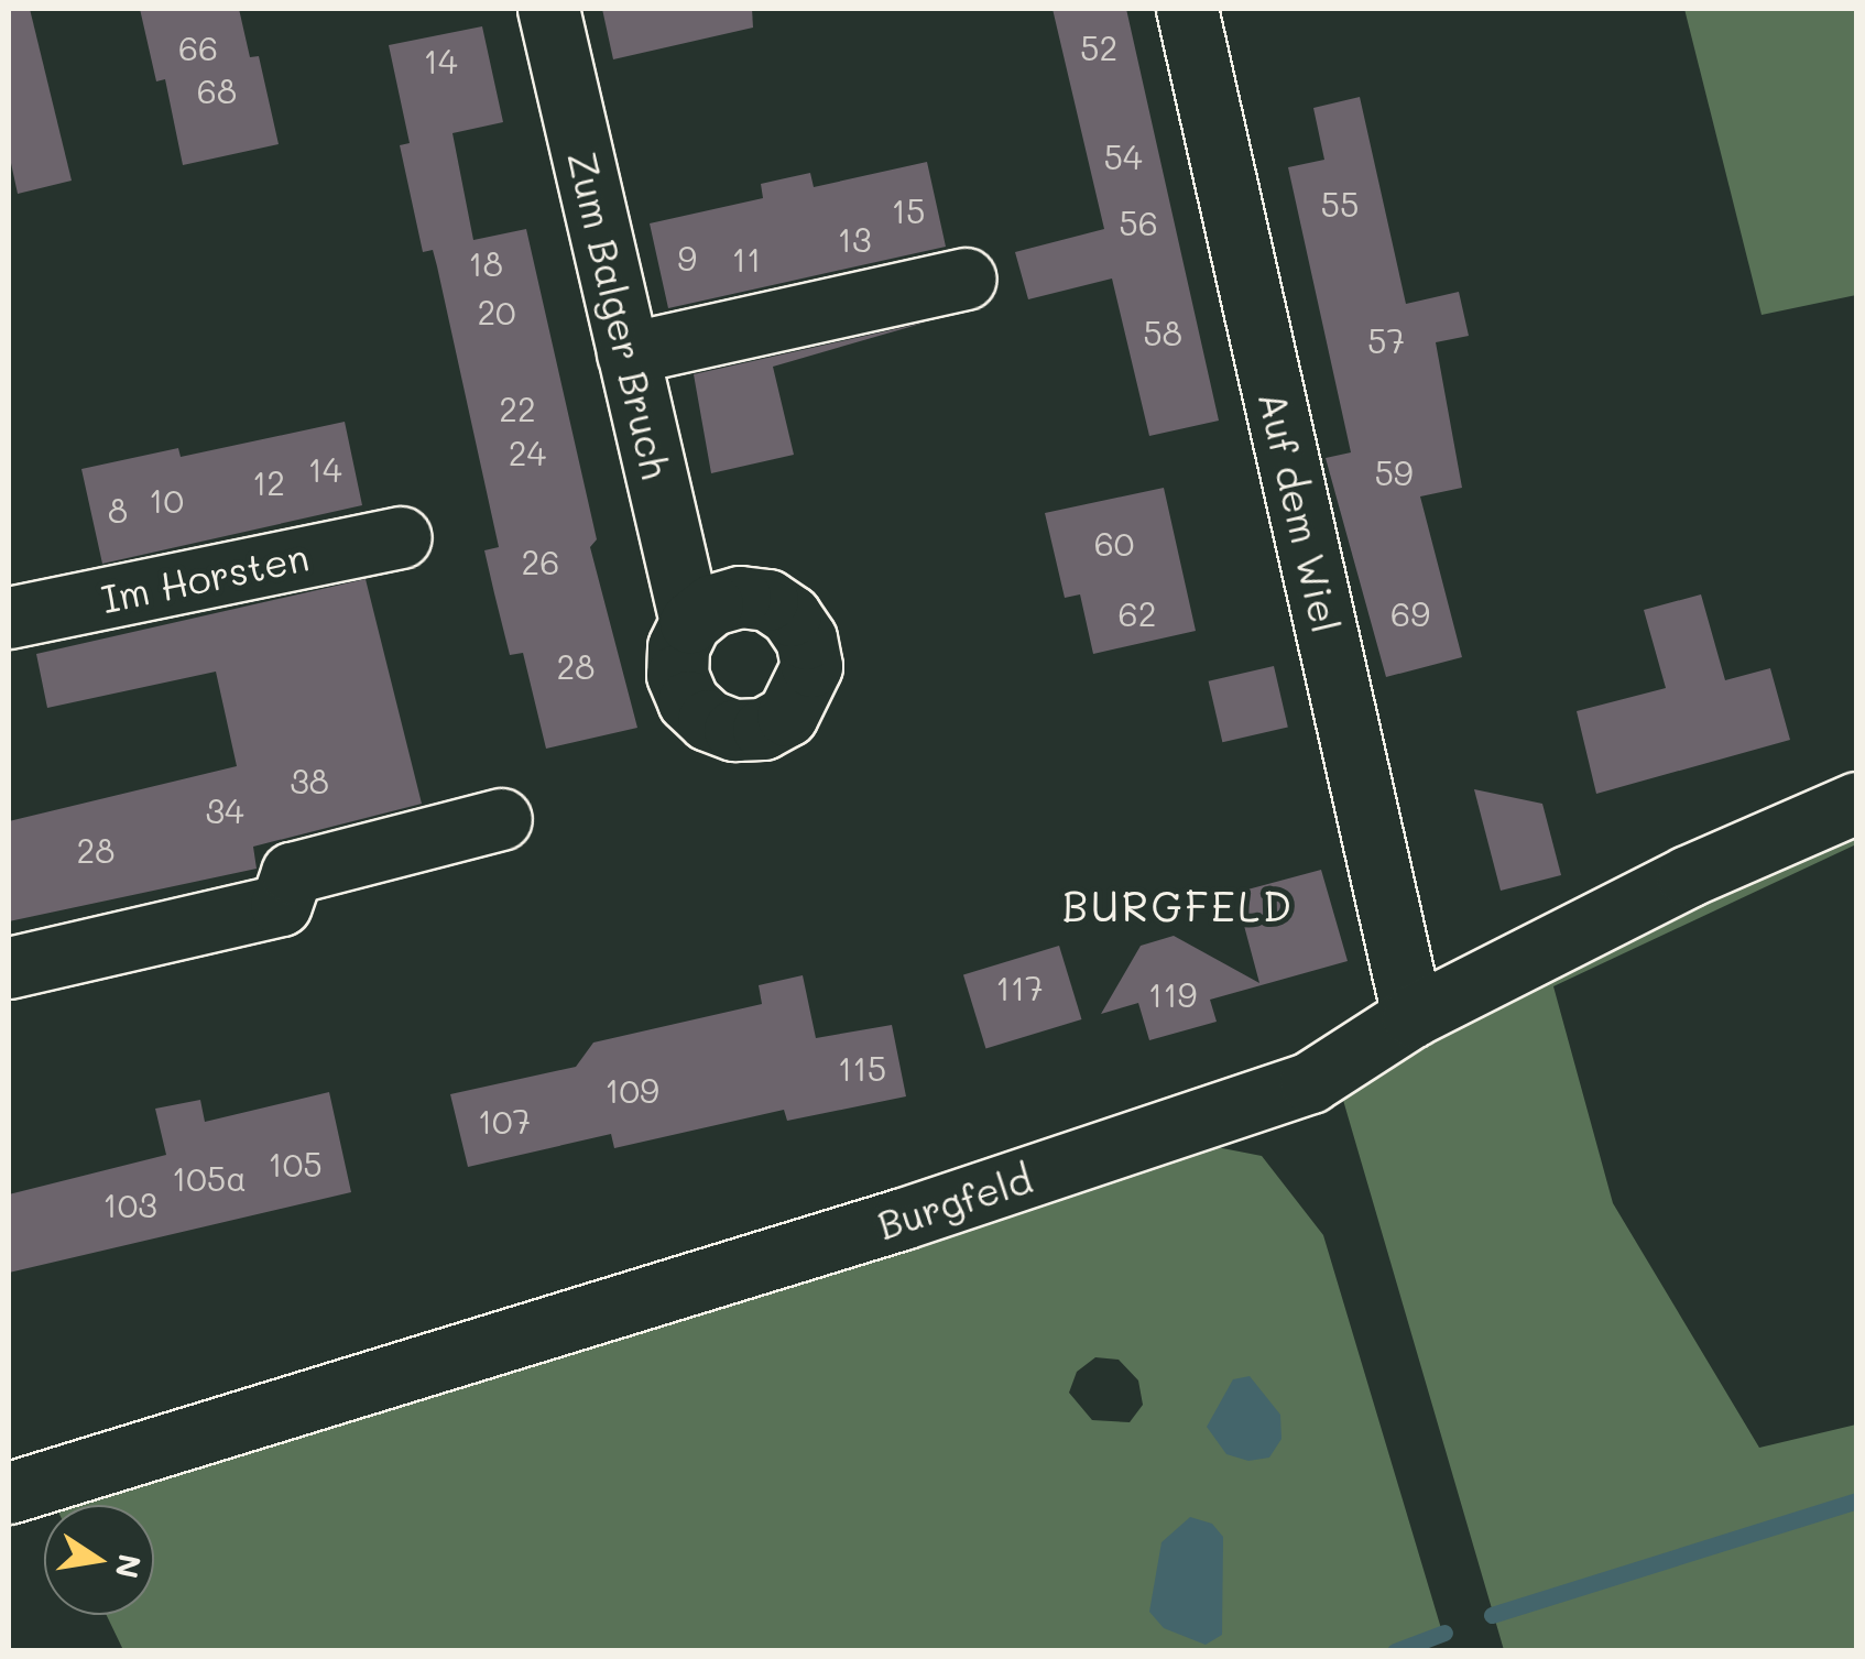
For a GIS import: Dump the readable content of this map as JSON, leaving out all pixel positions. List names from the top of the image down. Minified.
{"streets":{"street":["Zum Balger Bruch","Auf dem Wiel","Im Horsten","Burgfeld"]},"crossings":[["Auf dem Wiel","Burgfeld"]],"districts":["BURGFELD"],"house_numbers":["66","52","14","68","54","55","15","56","13","9","11","18","20","58","57","22","24","14","59","12","10","8","60","26","62","69","28","38","34","28","117","119","115","109","107","105","105a","103"],"north":"right"}
